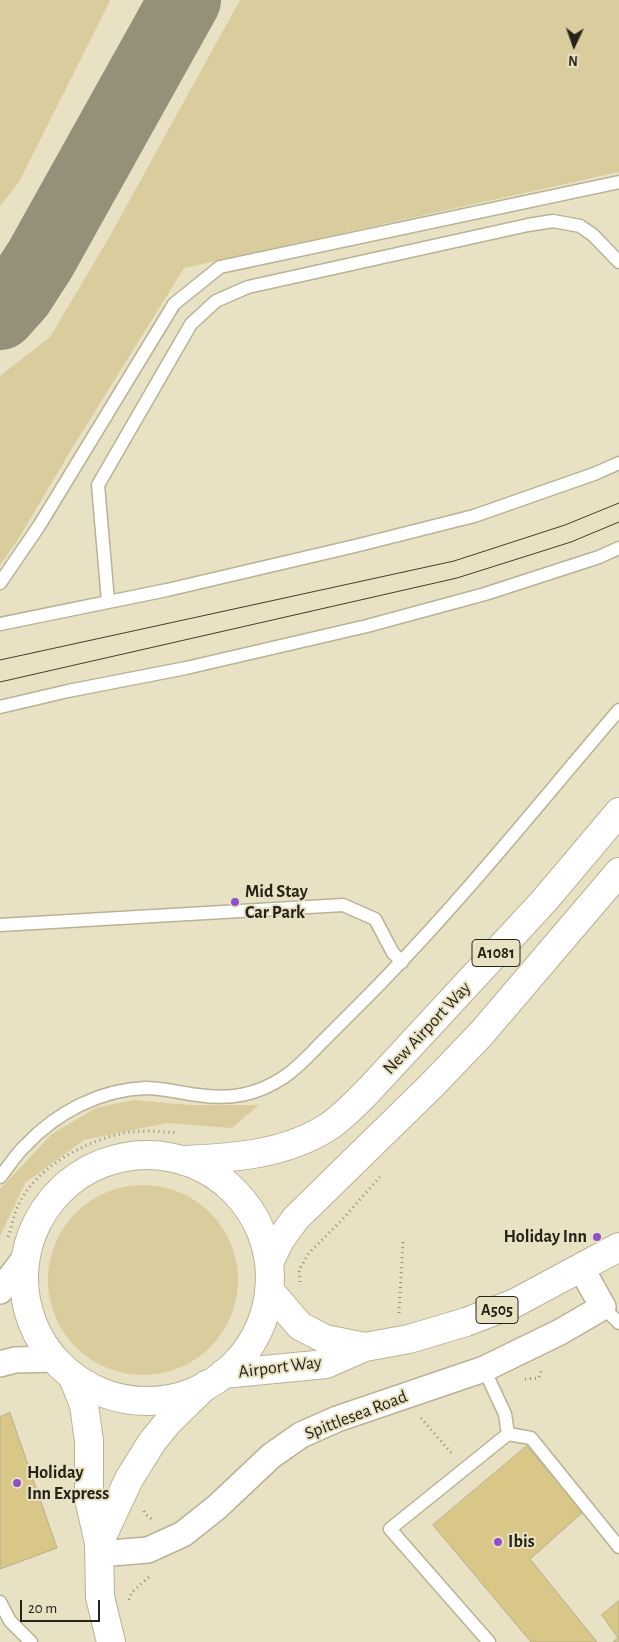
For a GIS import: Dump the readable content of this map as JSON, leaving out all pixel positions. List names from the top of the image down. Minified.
{"streets":{"main road":["A1081","New Airport Way","A505","Airport Way"],"street":["Spittlesea Road"]},"places":["Mid Stay Car Park","Holiday Inn","Holiday Inn Express","Ibis"],"scale_bar":"20 m","north":"bottom"}
